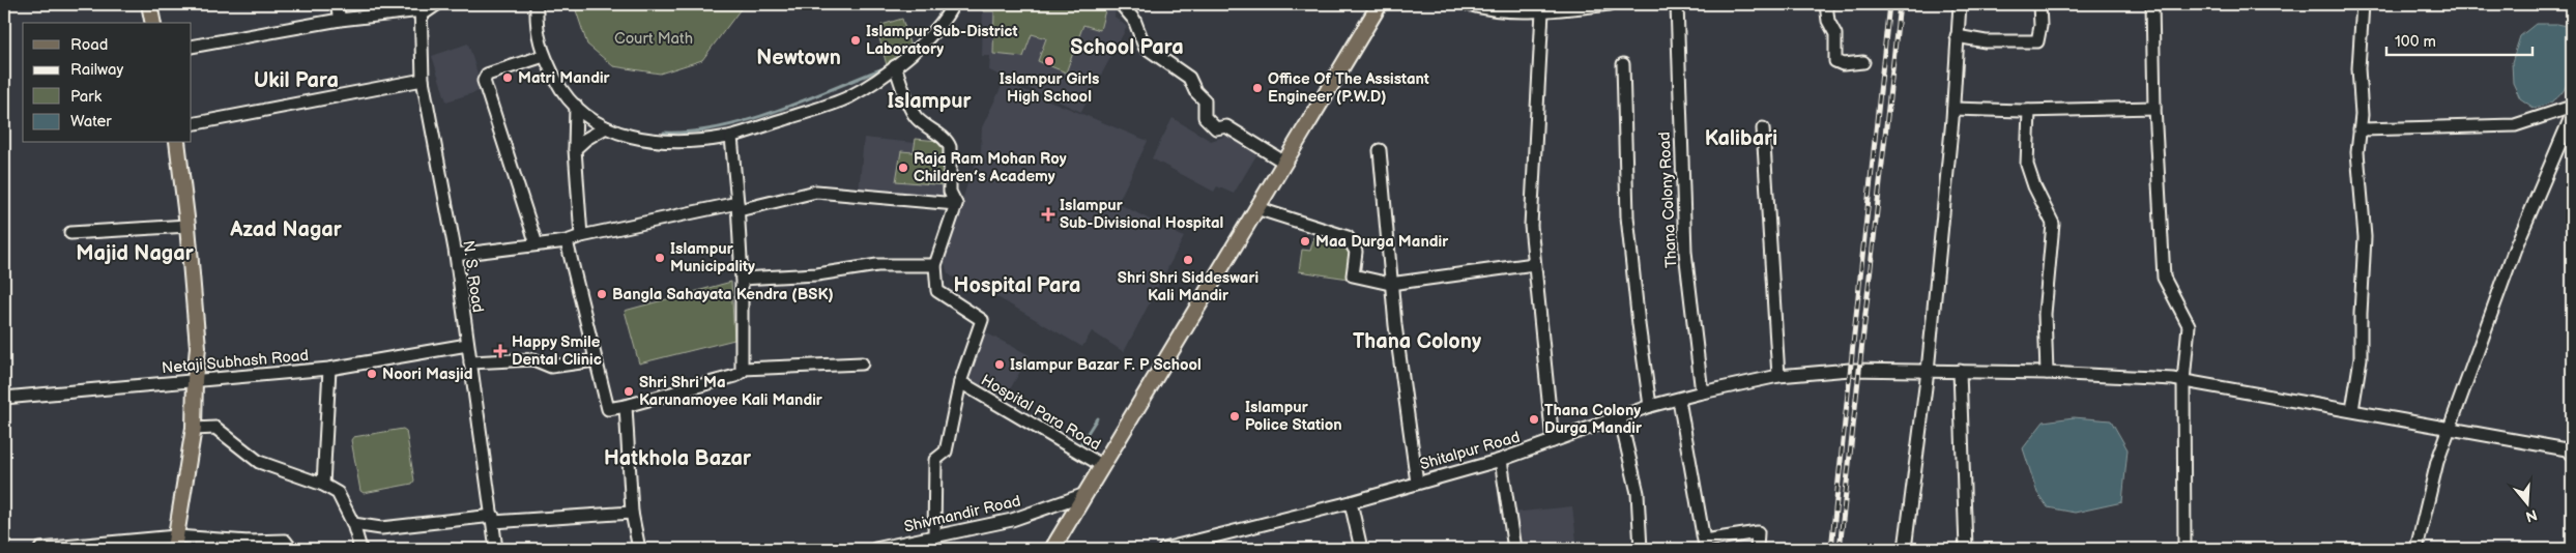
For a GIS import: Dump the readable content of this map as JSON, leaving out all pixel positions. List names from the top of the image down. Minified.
{"streets":{"street":["Thana Colony Road","N. S. Road","Netaji Subhash Road","Hospital Para Road","Shitalpur Road","Shivmandir Road"]},"crossings":[["Thana Colony Road","Shitalpur Road"],["N. S. Road","Netaji Subhash Road"]],"districts":["School Para","Newtown","Ukil Para","Islampur","Kalibari","Azad Nagar","Majid Nagar","Hospital Para","Thana Colony","Hatkhola Bazar"],"parks":["Court Math"],"places":{"other":["Islampur Sub-District Laboratory","Islampur Girls High School","Matri Mandir","Office Of The Assistant Engineer (P.W.D)","Raja Ram Mohan Roy Children’s Academy","Maa Durga Mandir","Islampur Municipality","Shri Shri Siddeswari Kali Mandir","Bangla Sahayata Kendra (BSK)","Islampur Bazar F. P School","Noori Masjid","Shri Shri Ma Karunamoyee Kali Mandir","Islampur Police Station","Thana Colony Durga Mandir"],"health":["Islampur Sub-Divisional Hospital","Happy Smile Dental Clinic"]},"legend":["Road","Railway","Park","Water"],"scale_bar":"100 m","north":"bottom"}
